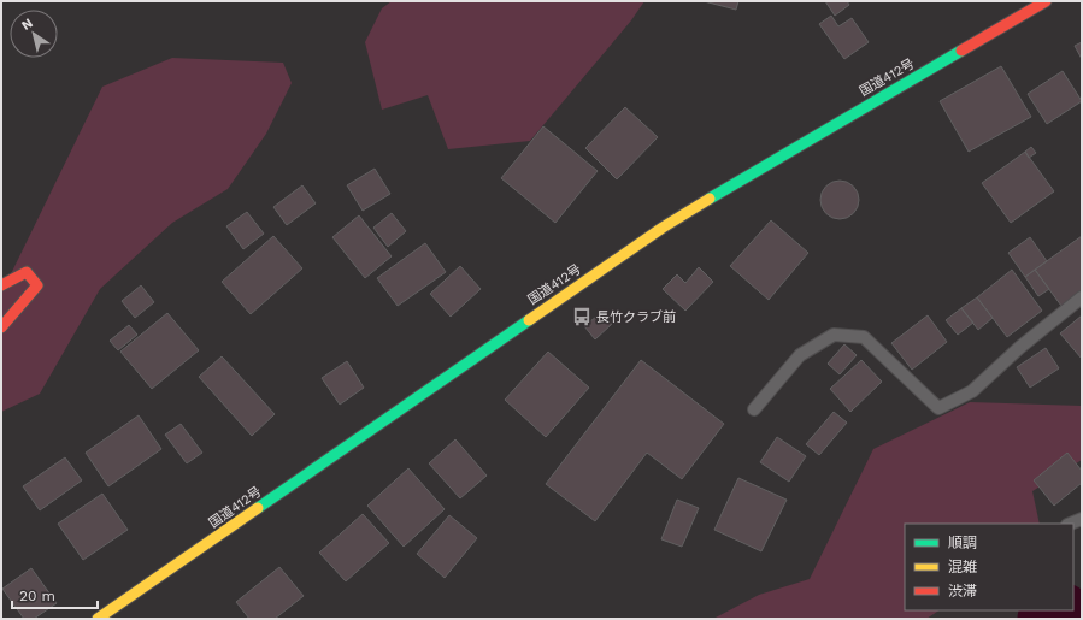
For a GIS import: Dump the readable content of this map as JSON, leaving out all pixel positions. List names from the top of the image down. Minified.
{"streets":{"main road":["国道412号"]},"places":{"bus stop":["長竹クラブ前"]},"legend":["順調","混雑","渋滞"],"scale_bar":"20 m","north":"top left"}
